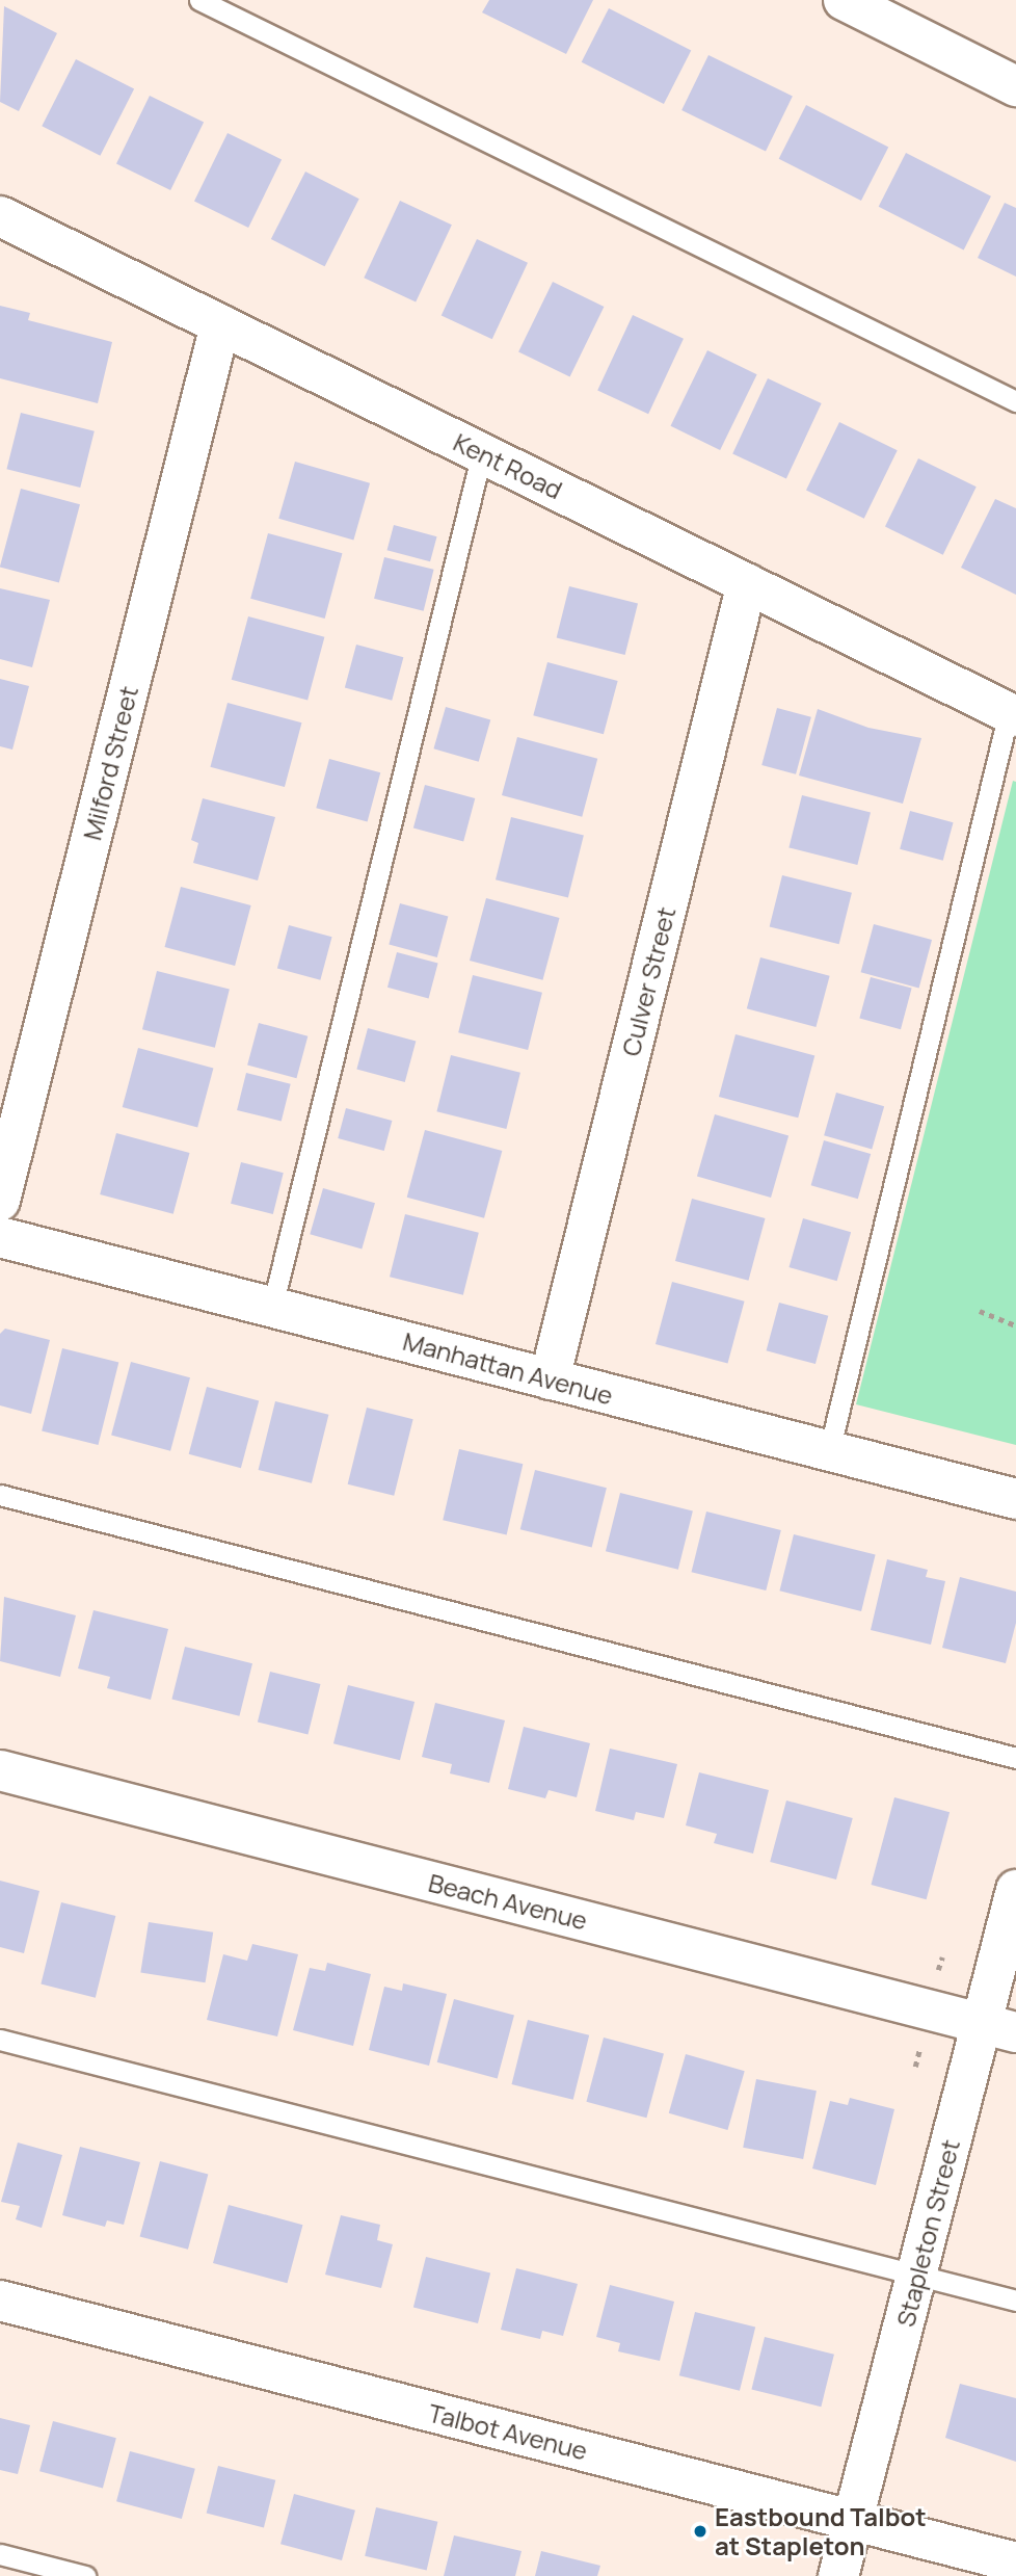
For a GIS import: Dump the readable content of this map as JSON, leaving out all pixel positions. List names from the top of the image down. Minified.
{"streets":{"street":["Kent Road","Milford Street","Culver Street","Manhattan Avenue","Beach Avenue","Stapleton Street","Talbot Avenue"]},"crossings":[["Kent Road","Milford Street"],["Kent Road","Culver Street"],["Culver Street","Manhattan Avenue"],["Beach Avenue","Stapleton Street"],["Stapleton Street","Talbot Avenue"]],"places":["Eastbound Talbot at Stapleton"]}
